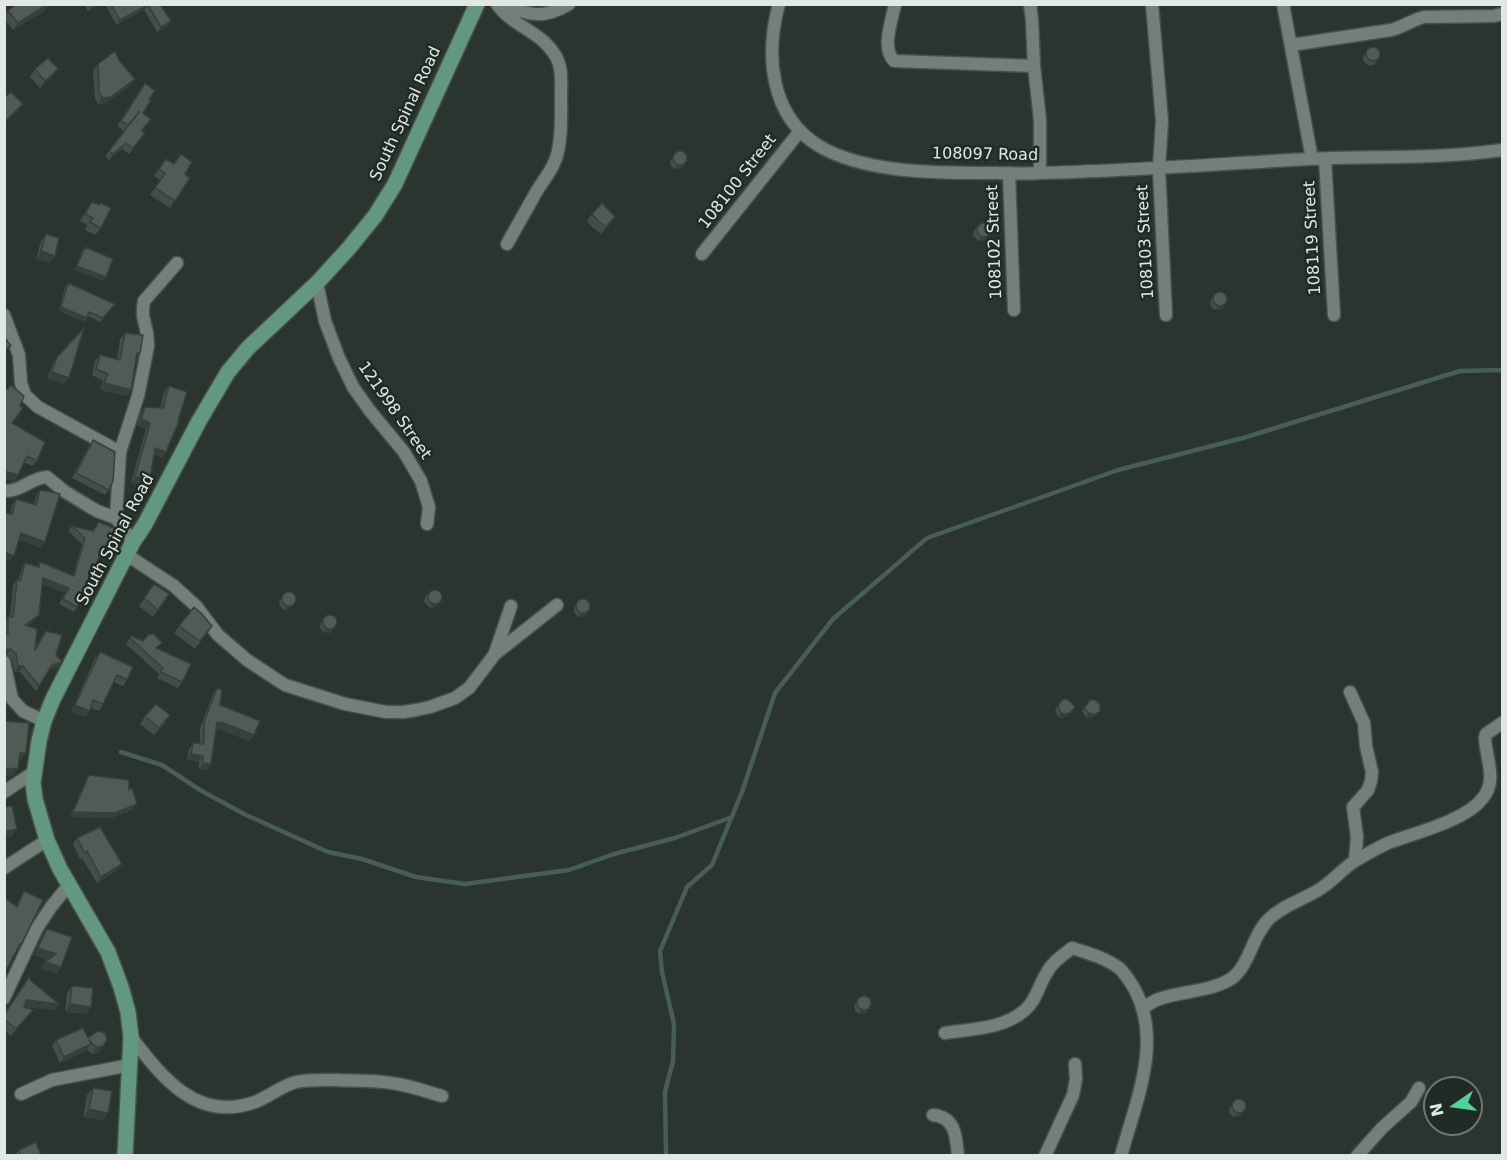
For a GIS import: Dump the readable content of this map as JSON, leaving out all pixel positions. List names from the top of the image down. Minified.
{"streets":{"street":["South Spinal Road","108097 Road","108100 Street","108119 Street","108102 Street","108103 Street","121998 Street"]},"crossings":[["South Spinal Road","121998 Street"],["108097 Road","108100 Street"],["108097 Road","108119 Street"],["108097 Road","108102 Street"],["108097 Road","108103 Street"]],"north":"left"}
